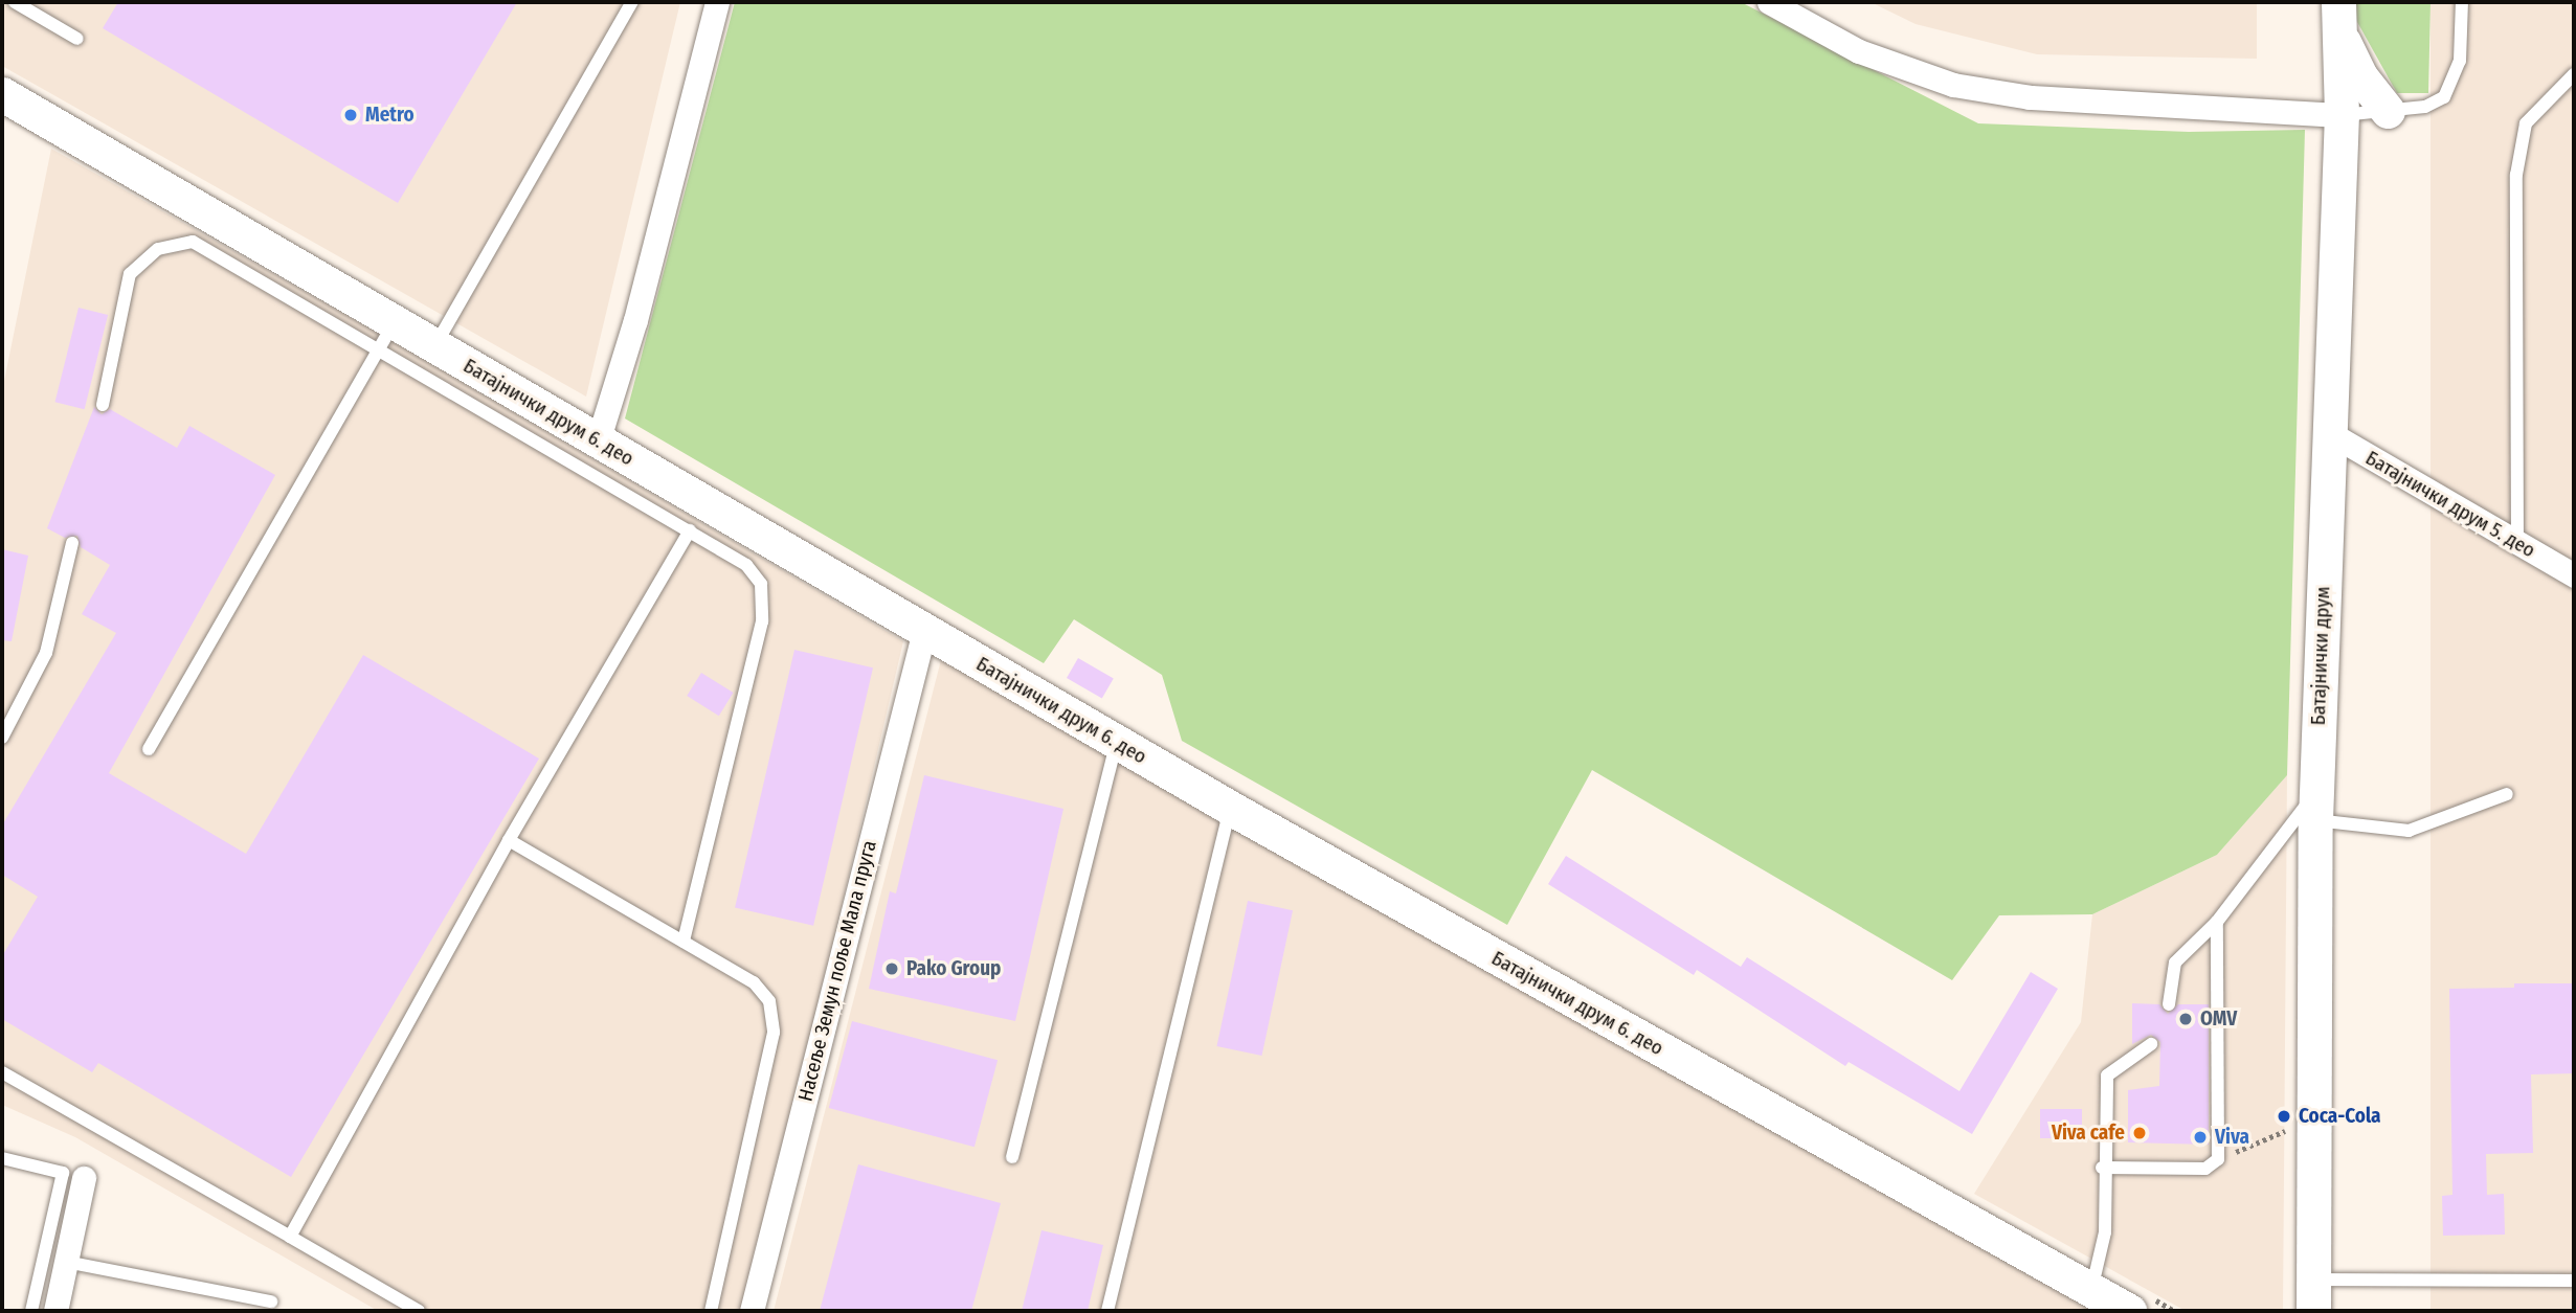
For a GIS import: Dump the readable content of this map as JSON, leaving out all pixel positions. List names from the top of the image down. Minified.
{"streets":{"street":["Батајнички друм 6. део","Батајнички друм 5. део","Батајнички друм","Насеље Земун поље Мала пруга"]},"crossings":[["Батајнички друм 6. део","Насеље Земун поље Мала пруга"],["Батајнички друм 5. део","Батајнички друм"]],"places":["Metro","Pako Group","OMV","Coca-Cola","Viva cafe","Viva"]}
